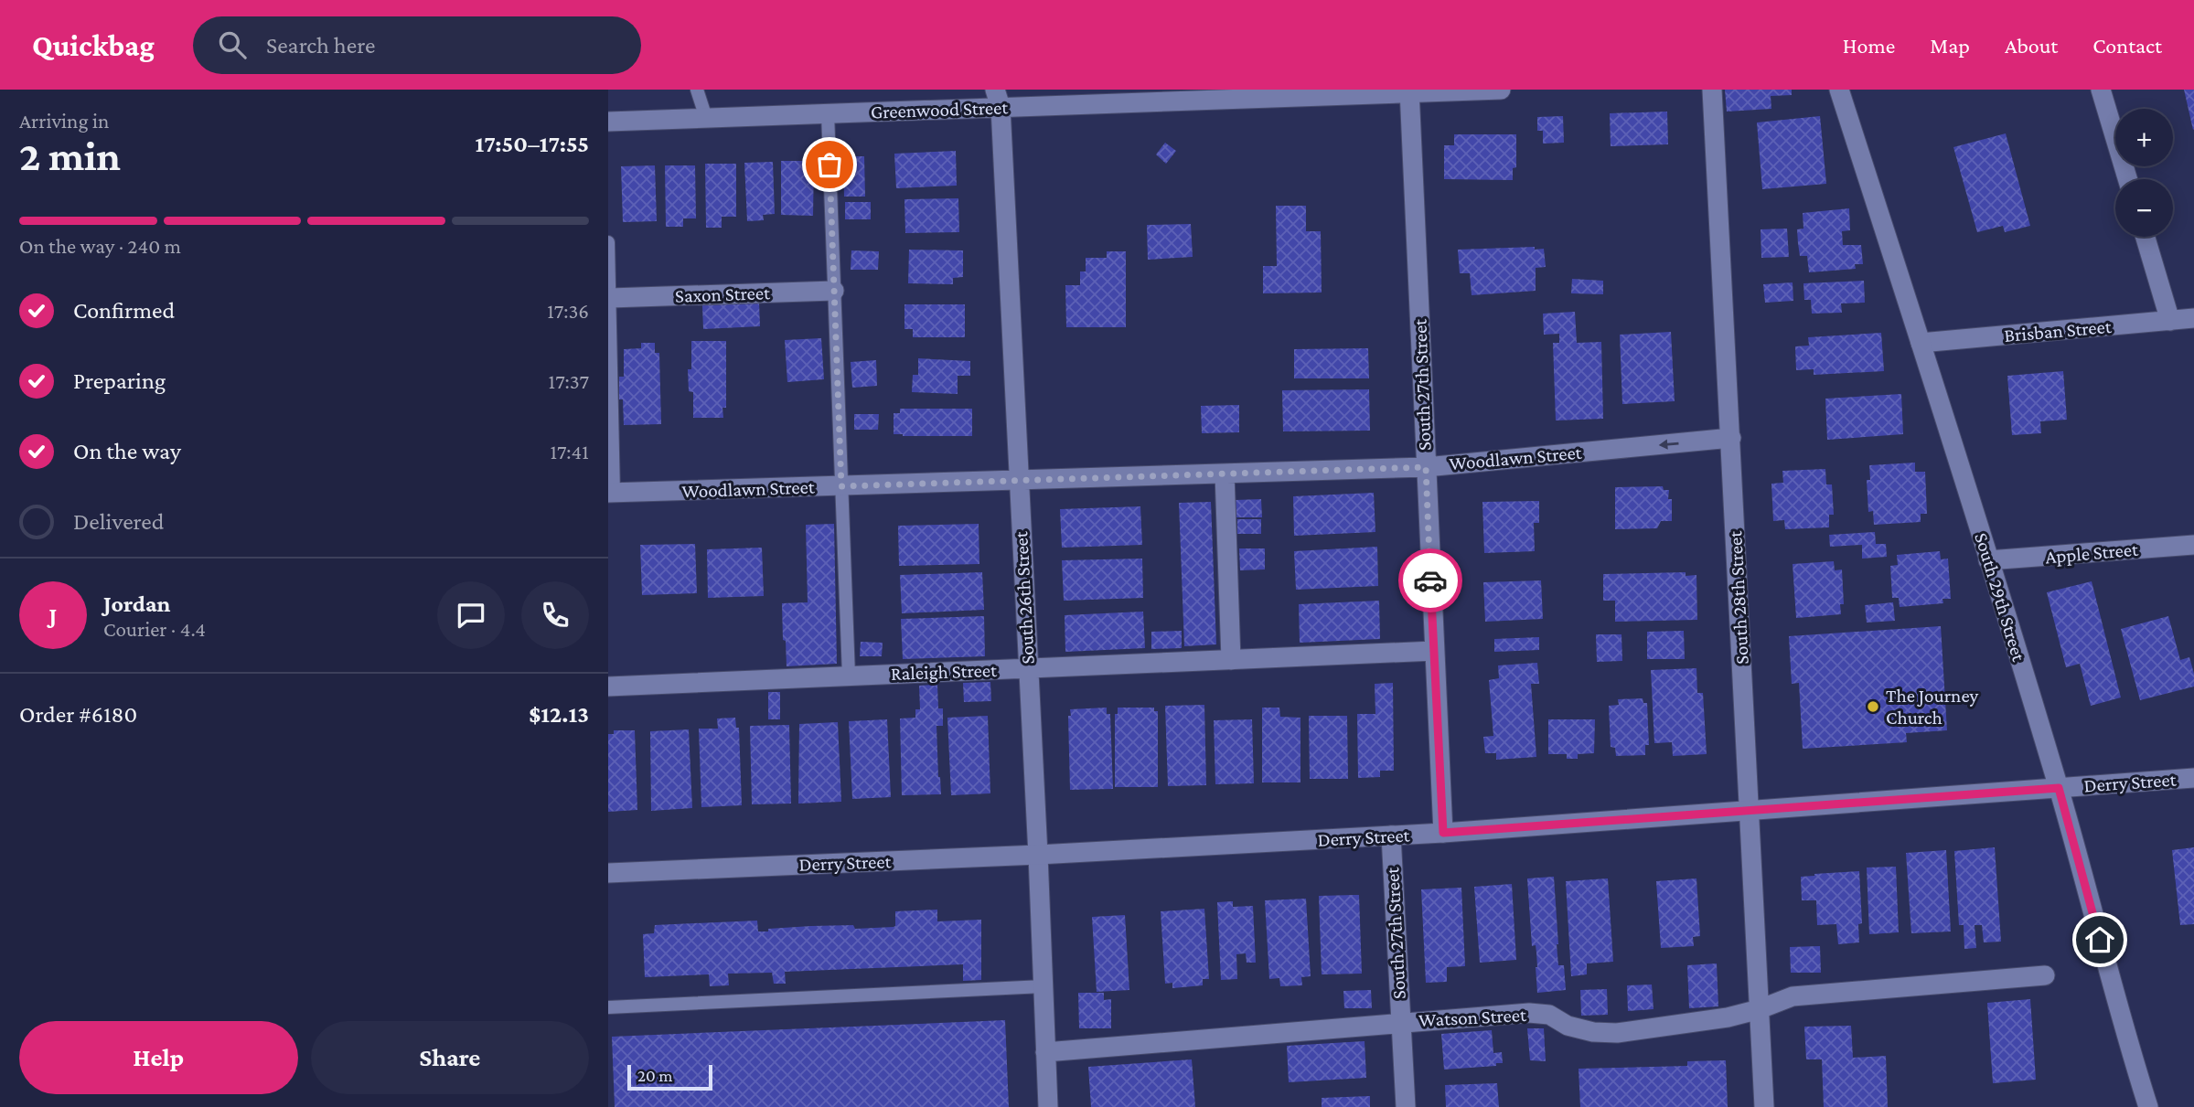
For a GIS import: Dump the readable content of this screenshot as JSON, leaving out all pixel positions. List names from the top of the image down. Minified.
{"streets":{"street":["Greenwood Street","Saxon Street","Brisban Street","South 27th Street","Woodlawn Street","Apple Street","South 29th Street","South 26th Street","South 28th Street","Raleigh Street","Derry Street","Watson Street"]},"crossings":[["Greenwood Street","South 27th Street"],["Greenwood Street","South 26th Street"],["Brisban Street","South 29th Street"],["South 27th Street","Woodlawn Street"],["South 27th Street","Raleigh Street"],["South 27th Street","Derry Street"],["South 27th Street","Watson Street"],["Woodlawn Street","South 26th Street"],["Woodlawn Street","South 28th Street"],["Apple Street","South 29th Street"],["South 29th Street","Derry Street"],["South 26th Street","Raleigh Street"],["South 26th Street","Derry Street"],["South 26th Street","Watson Street"],["South 28th Street","Derry Street"],["South 28th Street","Watson Street"]],"places":["The Journey Church"],"scale_bar":"20 m","page":{"header":"Quickbag","search":"Search here","nav":["Home","Map","About","Contact"],"heading":["2 min","Arriving in","17:50–17:55"],"panel":["Jordan","Courier · 4.4","Order #6180","$12.13"],"map_buttons":["+","−"],"bar":"On the way · 240 m","list":[["Confirmed","17:36"],["Preparing","17:37"],["On the way","17:41"],"Delivered"],"round":"J","buttons":["Help","Share"],"scale":"20 m"}}
